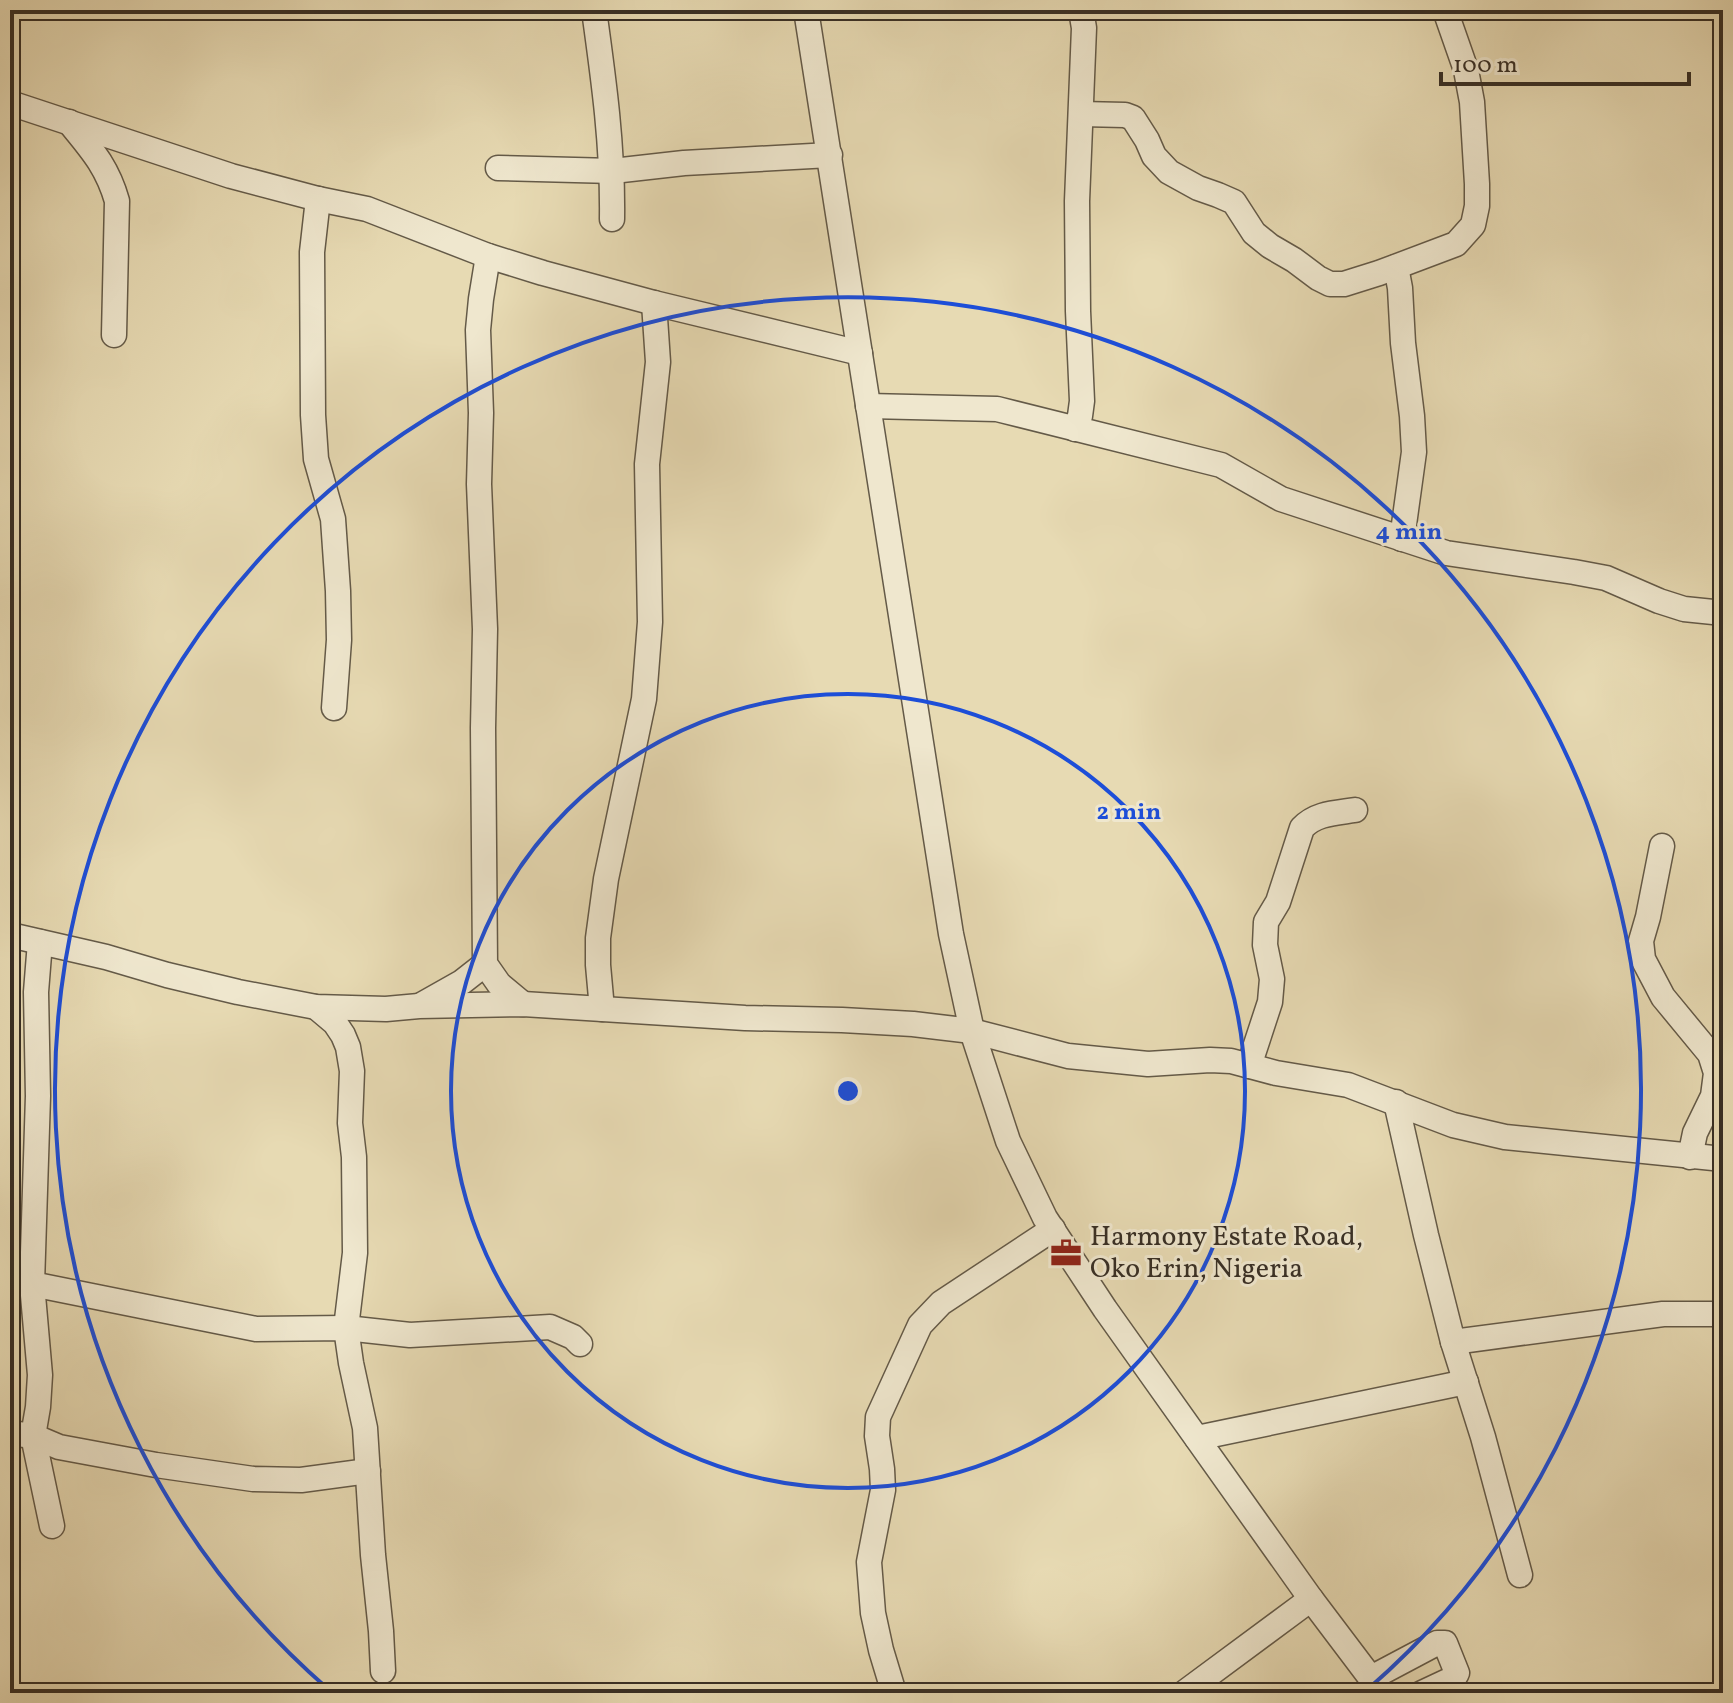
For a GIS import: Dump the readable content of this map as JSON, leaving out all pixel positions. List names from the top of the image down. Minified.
{"places":{"office":["Harmony Estate Road, Oko Erin, Nigeria"]},"scale_bar":"100 m","rings":["4 min","2 min"]}
